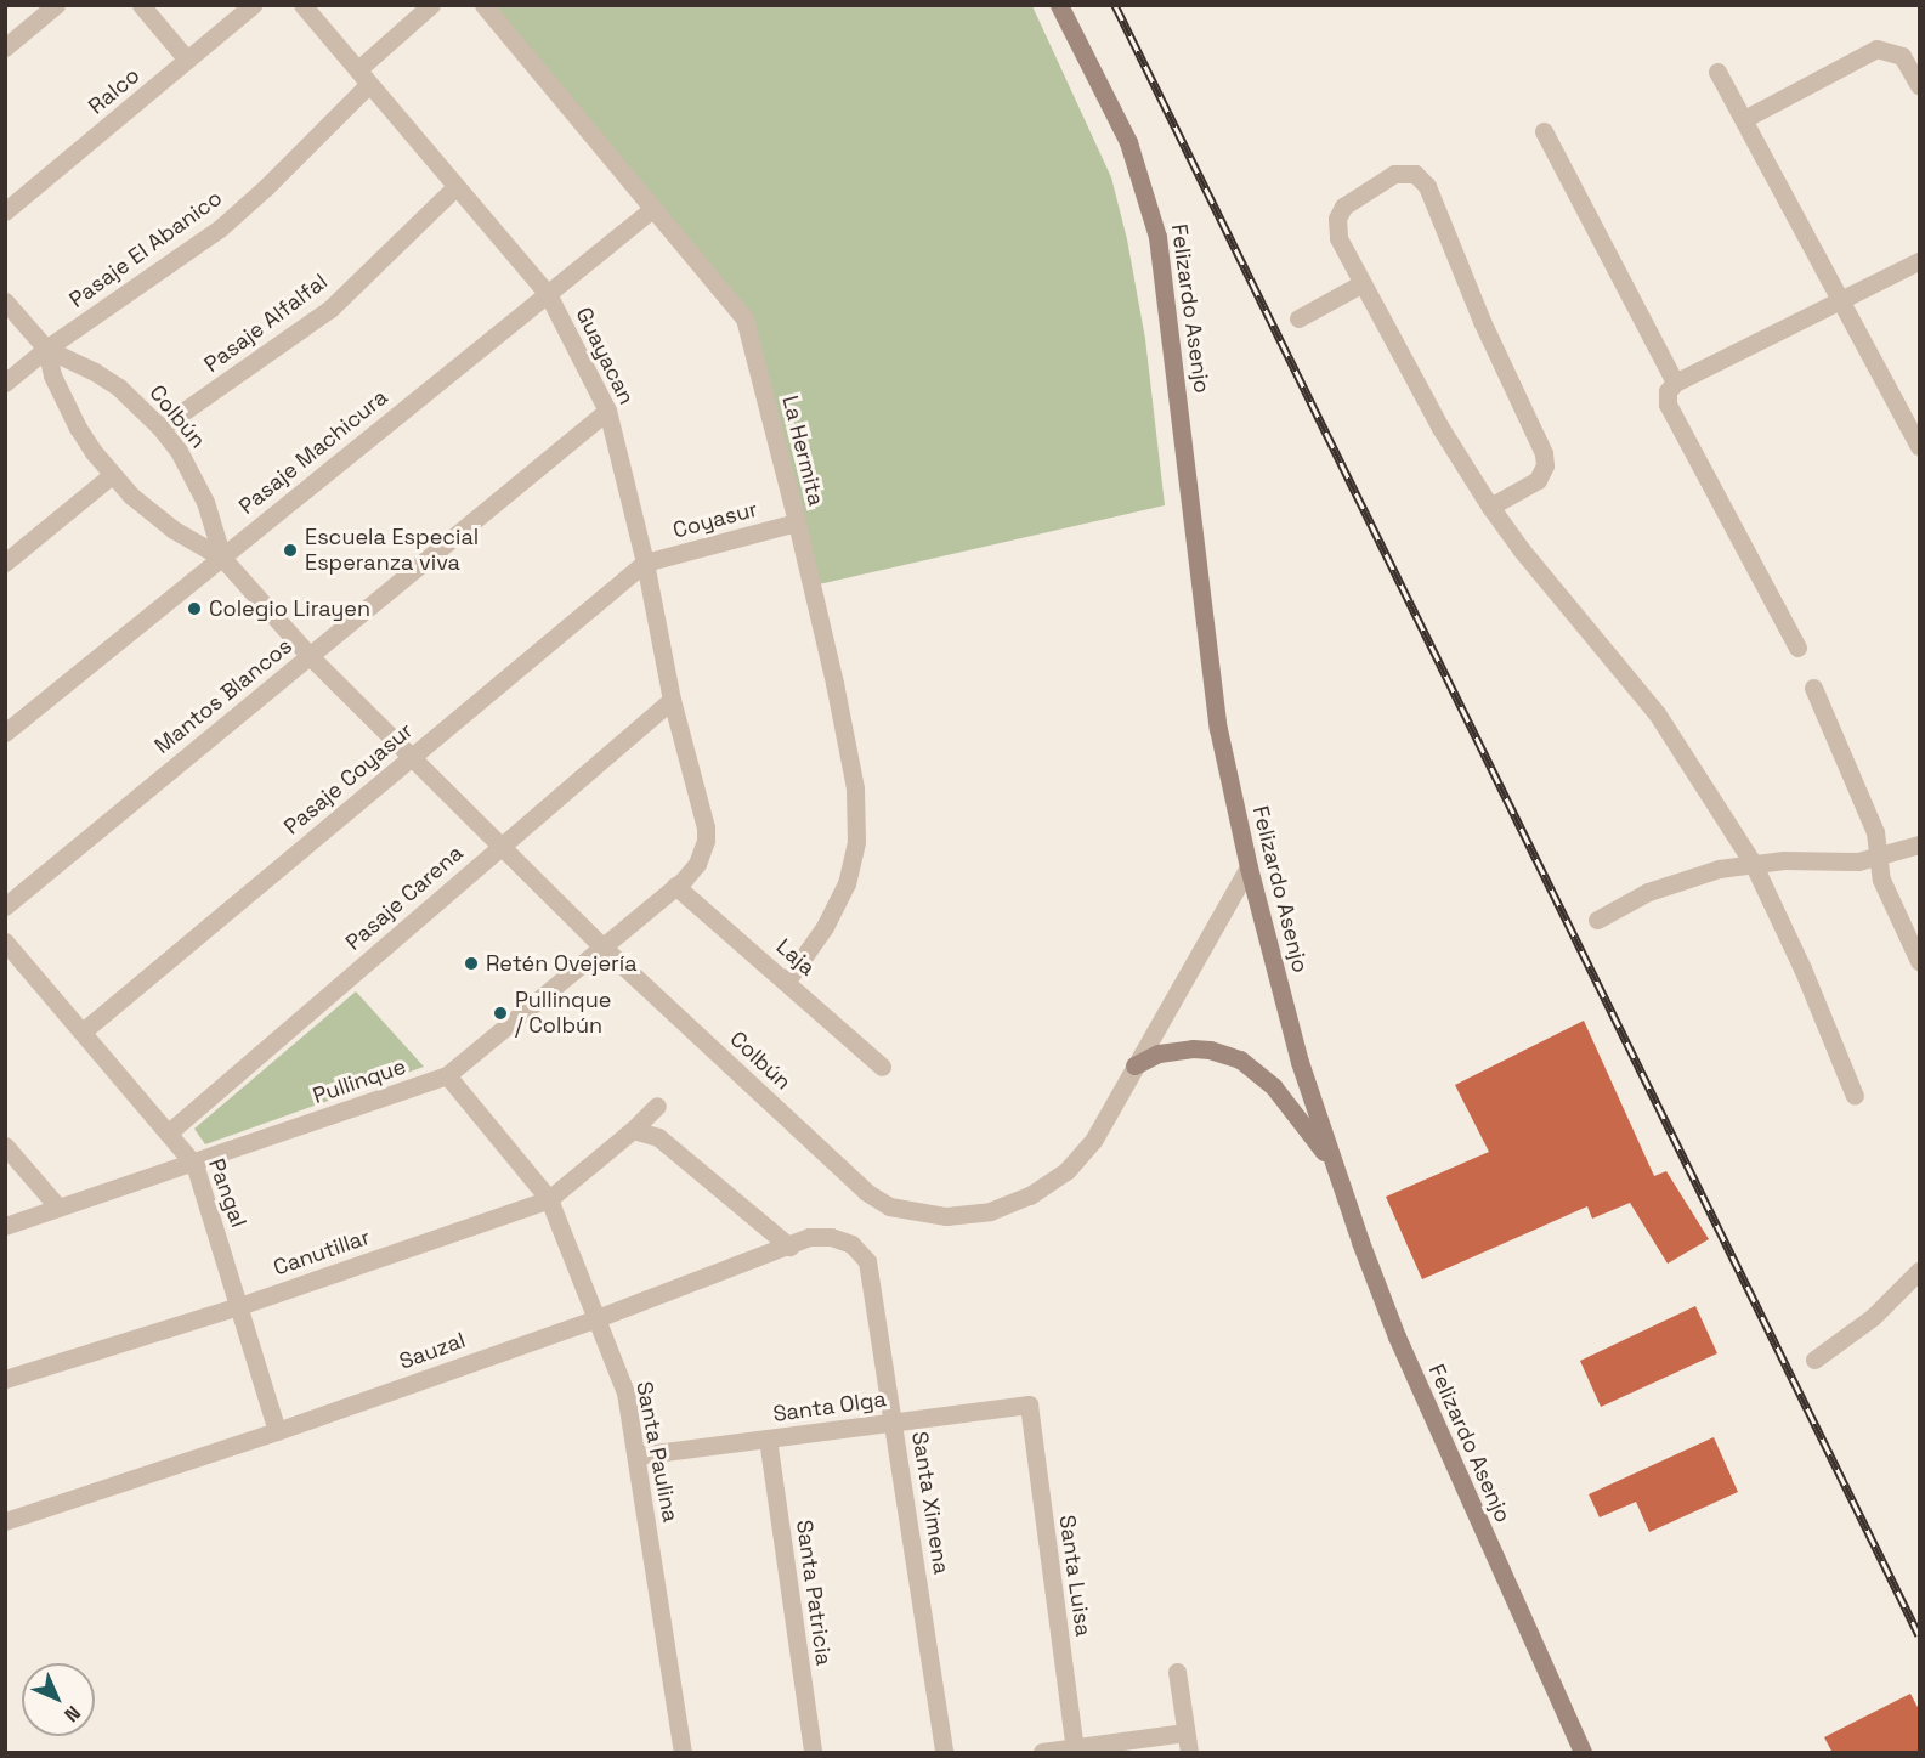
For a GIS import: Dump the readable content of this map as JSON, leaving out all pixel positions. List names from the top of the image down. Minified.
{"streets":{"street":["Ralco","Pasaje El Abanico","Felizardo Asenjo","Pasaje Alfalfal","Guayacan","Colbún","La Hermita","Pasaje Machicura","Coyasur","Mantos Blancos","Pasaje Coyasur","Pasaje Carena","Laja","Pullinque","Pangal","Canutillar","Sauzal","Santa Olga","Santa Paulina","Santa Ximena","Santa Luisa","Santa Patricia"]},"crossings":[["Pasaje El Abanico","Guayacan"],["Pasaje El Abanico","Colbún"],["Felizardo Asenjo","Colbún"],["Pasaje Alfalfal","Guayacan"],["Pasaje Alfalfal","Colbún"],["Guayacan","Pasaje Machicura"],["Guayacan","Coyasur"],["Guayacan","Mantos Blancos"],["Guayacan","Pasaje Coyasur"],["Guayacan","Pasaje Carena"],["Guayacan","Laja"],["Guayacan","Pullinque"],["Colbún","Pasaje Machicura"],["Colbún","Mantos Blancos"],["Colbún","Pasaje Coyasur"],["Colbún","Pasaje Carena"],["Colbún","Pullinque"],["La Hermita","Pasaje Machicura"],["La Hermita","Coyasur"],["La Hermita","Laja"],["Coyasur","Pasaje Coyasur"],["Pasaje Coyasur","Pangal"],["Pasaje Carena","Pangal"],["Laja","Pullinque"],["Pullinque","Pangal"],["Pullinque","Santa Paulina"],["Pangal","Canutillar"],["Pangal","Sauzal"],["Canutillar","Santa Paulina"],["Sauzal","Santa Paulina"],["Sauzal","Santa Ximena"],["Santa Olga","Santa Paulina"],["Santa Olga","Santa Ximena"],["Santa Olga","Santa Luisa"],["Santa Olga","Santa Patricia"]],"places":["Escuela Especial Esperanza viva","Colegio Lirayen","Retén Ovejería","Pullinque / Colbún"],"north":"bottom right"}
